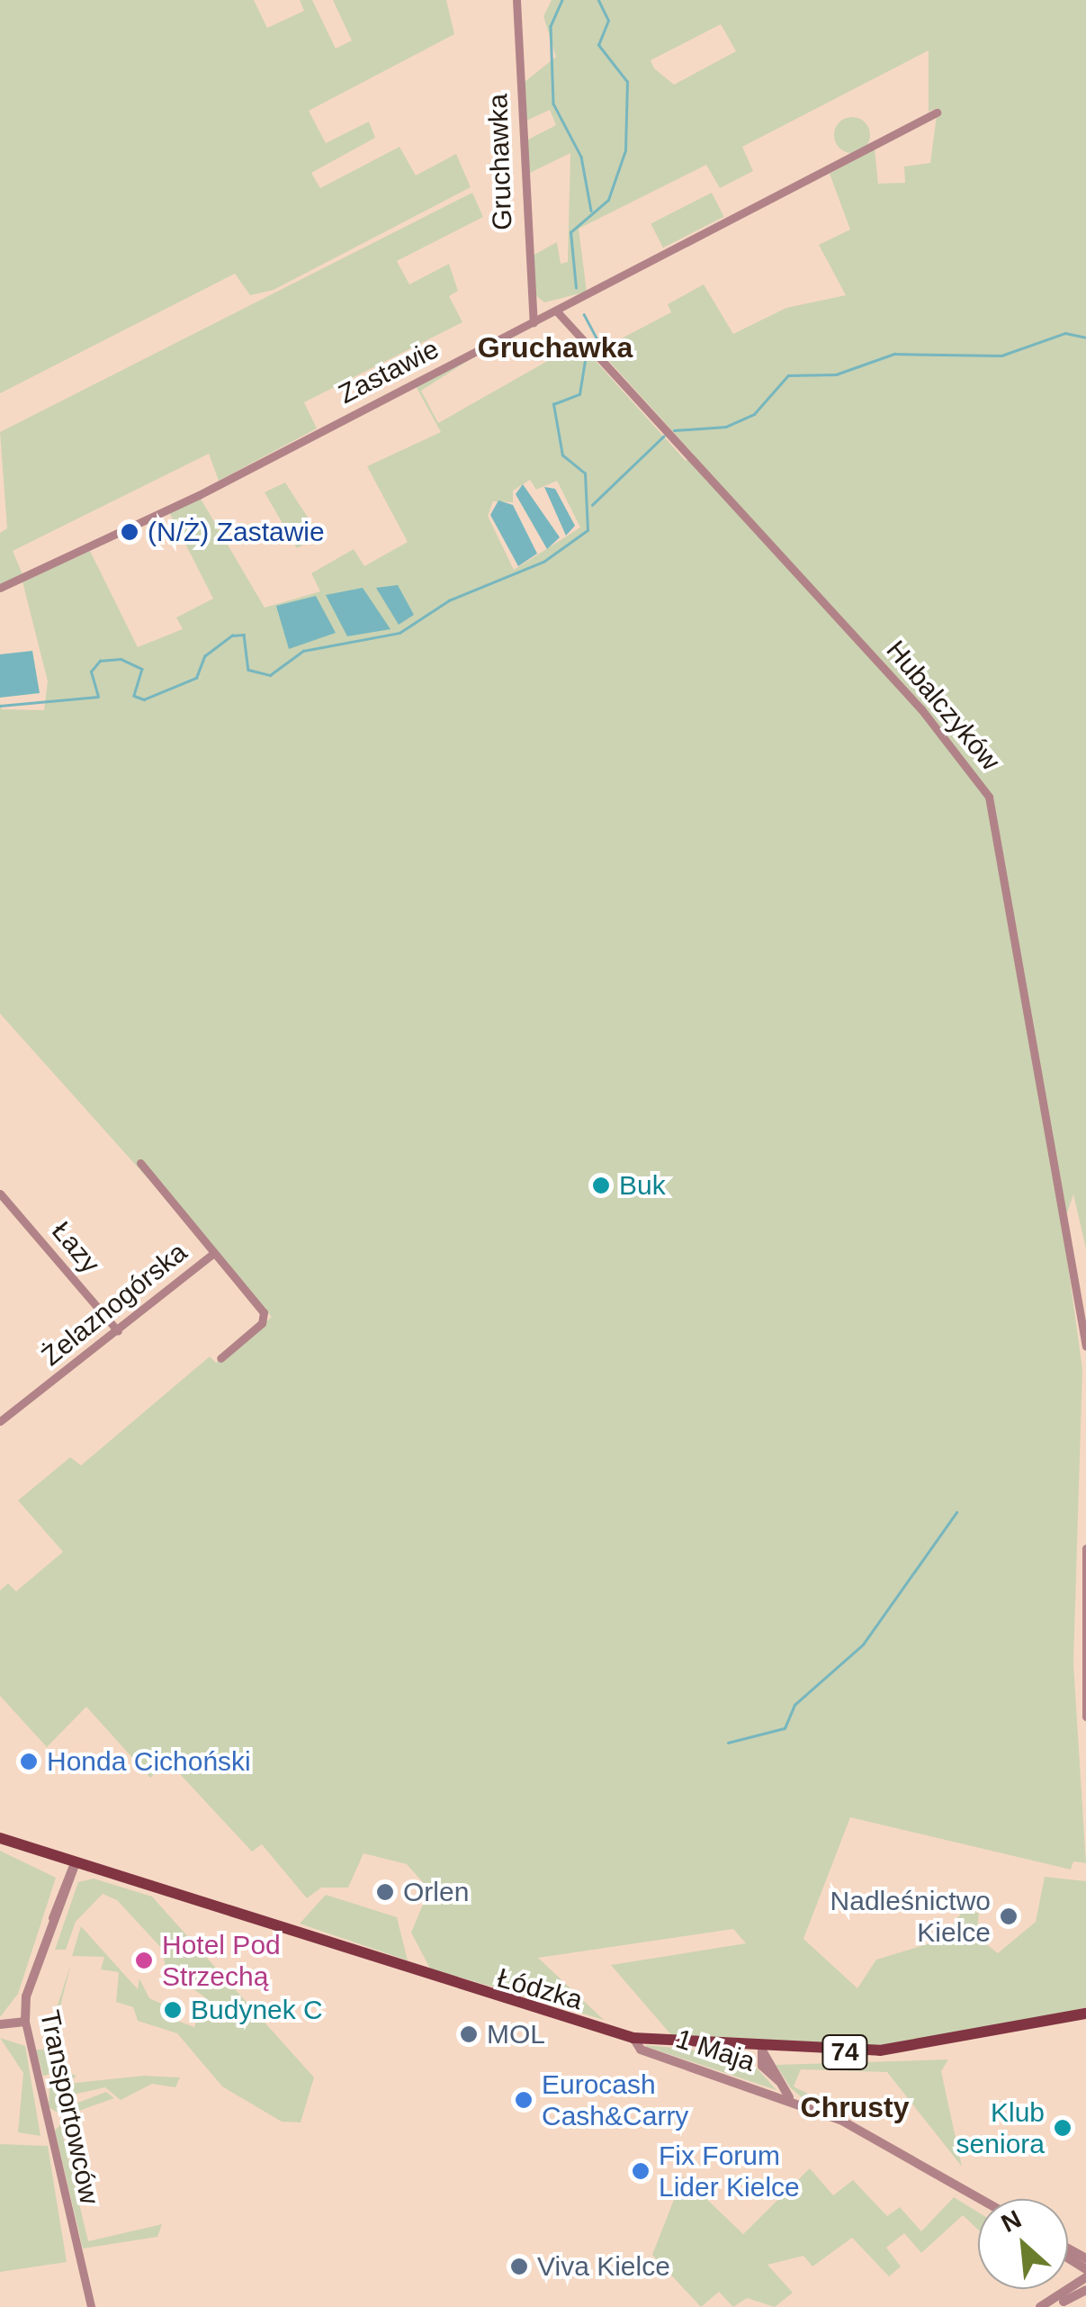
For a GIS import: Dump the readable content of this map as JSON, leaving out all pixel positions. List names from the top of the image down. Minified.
{"streets":{"main road":["Łódzka","74"],"street":["Gruchawka","Zastawie","Hubalczyków","Łazy","Żelaznogórska","1 Maja","Transportowców"]},"crossings":[["Gruchawka","Zastawie"],["Zastawie","Hubalczyków"],["Łazy","Żelaznogórska"],["Łódzka","1 Maja"],["Łódzka","Transportowców"]],"districts":["Gruchawka","Chrusty"],"places":["(N/Ż) Zastawie","Buk","Honda Cichoński","Orlen","Nadleśnictwo Kielce","Hotel Pod Strzechą","Budynek C","MOL","Eurocash Cash&Carry","Klub seniora","Fix Forum Lider Kielce","Viva Kielce"],"north":"top left"}
